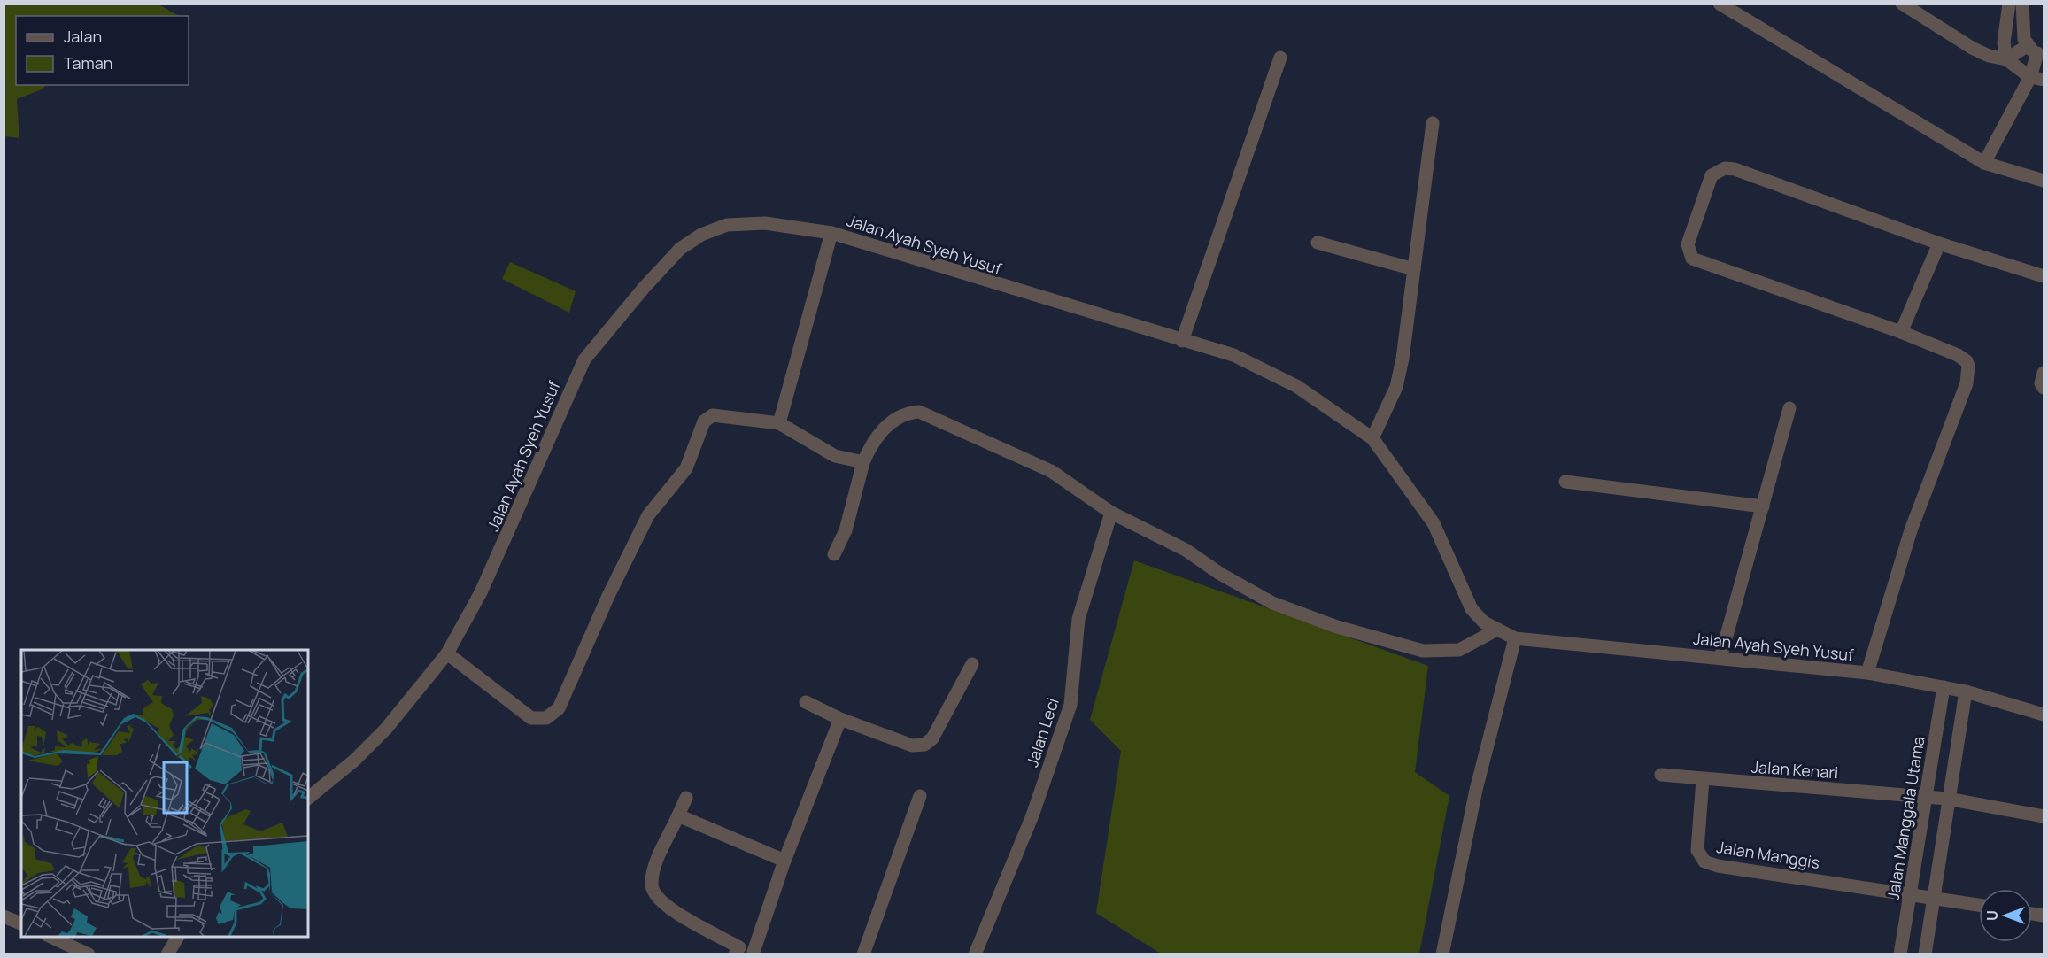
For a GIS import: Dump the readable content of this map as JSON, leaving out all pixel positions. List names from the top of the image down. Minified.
{"streets":{"street":["Jalan Ayah Syeh Yusuf","Jalan Leci","Jalan Kenari","Jalan Manggala Utama","Jalan Manggis"]},"crossings":[["Jalan Ayah Syeh Yusuf","Jalan Manggala Utama"],["Jalan Kenari","Jalan Manggala Utama"],["Jalan Kenari","Jalan Manggis"],["Jalan Manggala Utama","Jalan Manggis"]],"legend":["Jalan","Taman"],"north":"left"}
